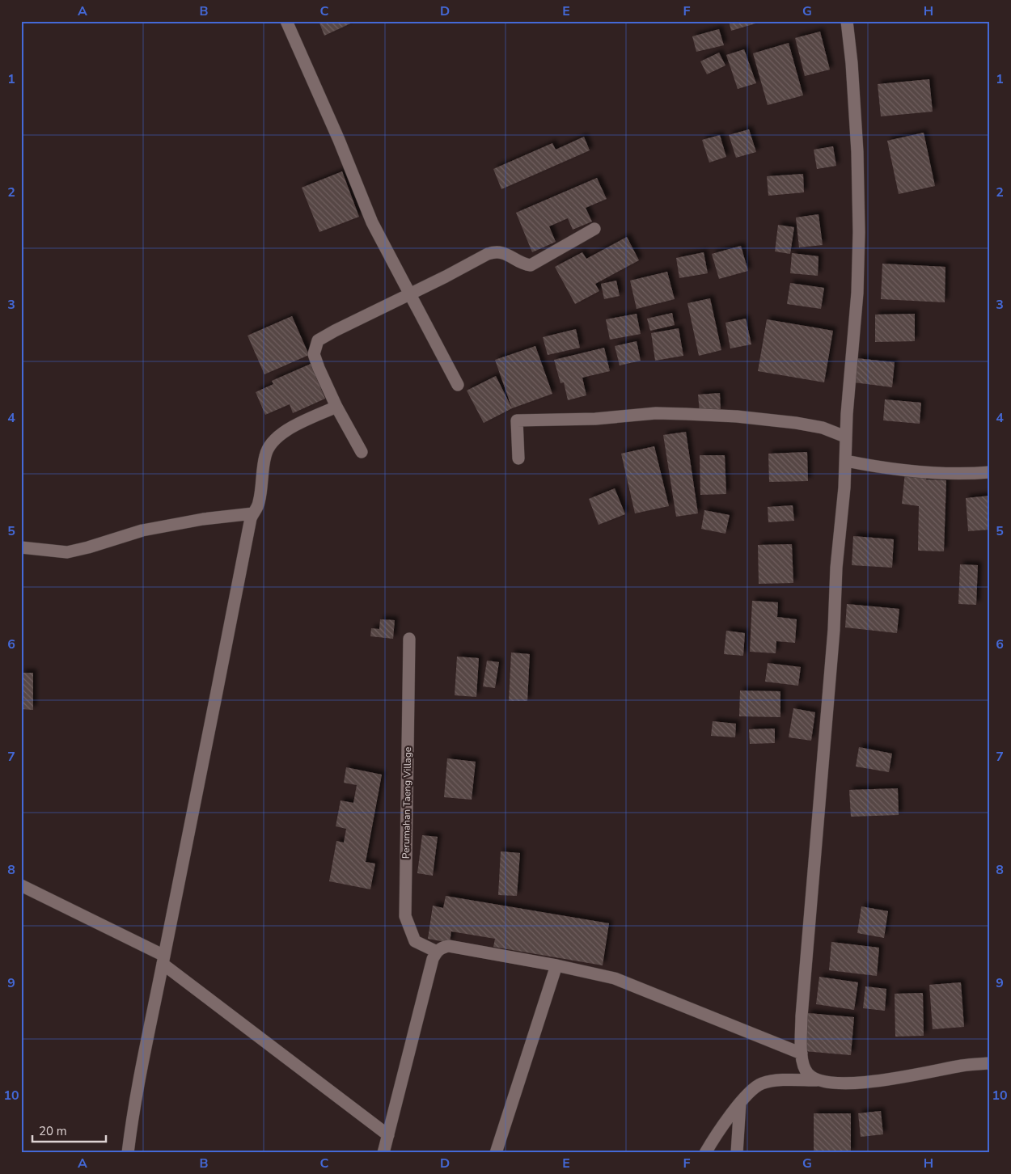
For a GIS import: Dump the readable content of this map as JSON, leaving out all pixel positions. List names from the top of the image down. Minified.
{"streets":{"street":["Perumahan Taeng Village"]},"scale_bar":"20 m","grid":{"columns":["A","B","C","D","E","F","G","H"],"rows":["1","2","3","4","5","6","7","8","9","10"]}}
